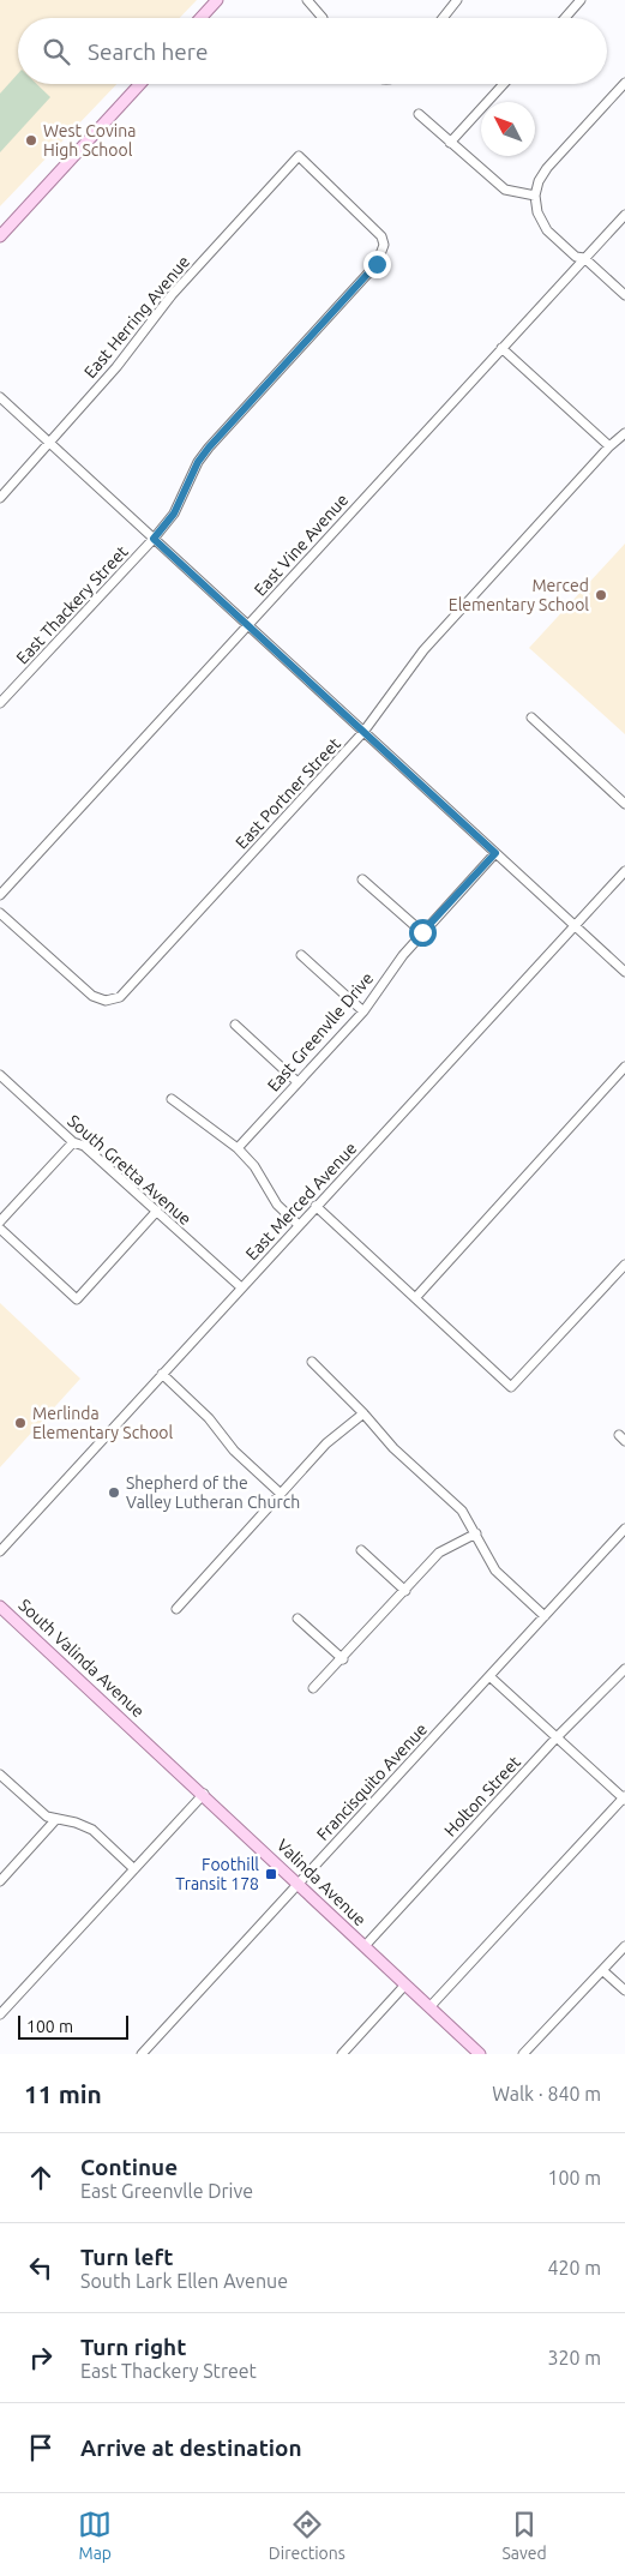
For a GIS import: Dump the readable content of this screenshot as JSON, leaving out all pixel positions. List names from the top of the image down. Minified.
{"streets":{"main road":["South Valinda Avenue","Valinda Avenue"],"street":["East Herring Avenue","East Vine Avenue","East Thackery Street","East Portner Street","East Greenvlle Drive","South Gretta Avenue","East Merced Avenue","Francisquito Avenue","Holton Street"]},"crossings":[["East Herring Avenue","East Thackery Street"],["South Gretta Avenue","East Merced Avenue"],["South Valinda Avenue","Valinda Avenue"],["Francisquito Avenue","Valinda Avenue"],["Holton Street","Valinda Avenue"]],"places":{"other":["West Covina High School","Merced Elementary School","Merlinda Elementary School","Shepherd of the Valley Lutheran Church"],"transit":["Foothill Transit 178"]},"scale_bar":"100 m","north":"top left","page":{"search":"Search here","scale":"100 m","heading":["11 min","Walk · 840 m"],"list":[["Continue","East Greenvlle Drive","100 m"],["Turn left","South Lark Ellen Avenue","420 m"],["Turn right","East Thackery Street","320 m"],"Arrive at destination"],"nav":["Map","Directions","Saved"]}}
